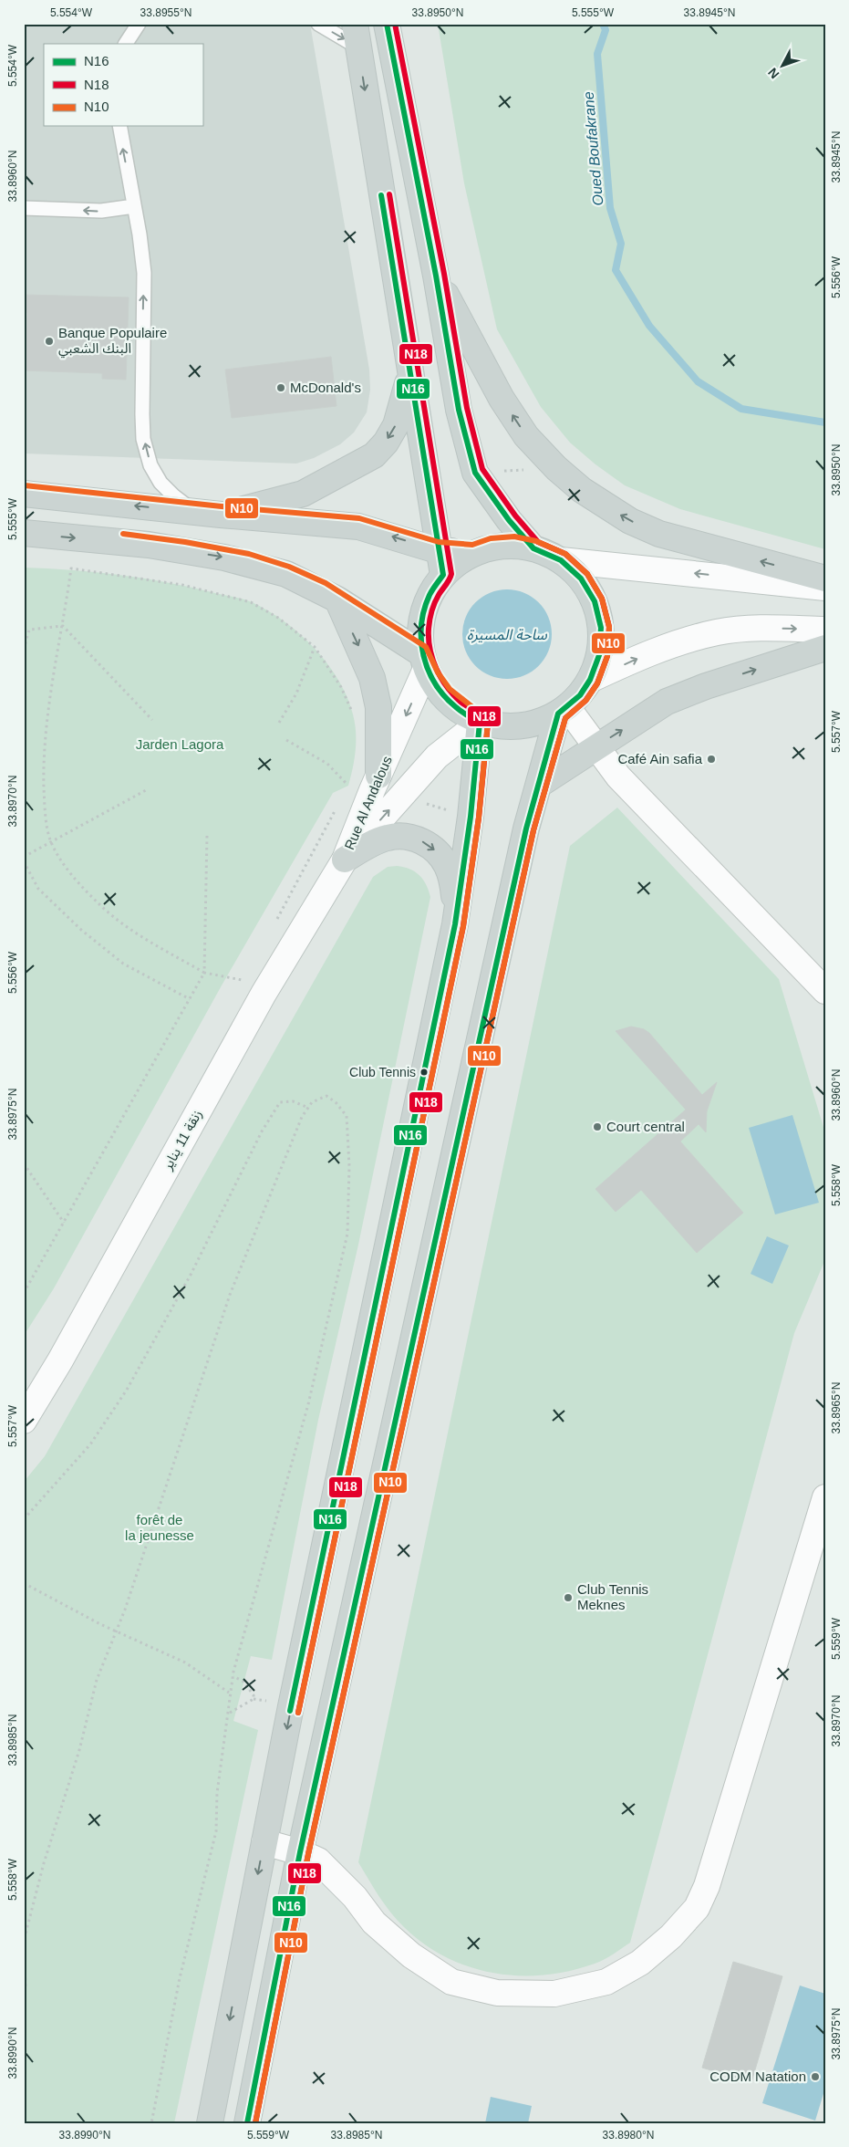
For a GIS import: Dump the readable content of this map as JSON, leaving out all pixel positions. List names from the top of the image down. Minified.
{"streets":{"main road":["Rue Al Andalous","زنقة 11 يناير"]},"crossings":[["Rue Al Andalous","زنقة 11 يناير"]],"water":["Oued Boufakrane","ساحة المسيرة"],"parks":["Jarden Lagora","forêt de la jeunesse"],"places":["Banque Populaire البنك الشعبي","McDonald's","Café Ain safia","Club Tennis","Court central","Club Tennis Meknes","CODM Natation"],"lines":["transit line N16","transit line N18","transit line N10"],"legend":["N16","N18","N10"],"north":"bottom left","coordinates":["5.554°W","33.8955°N","33.8950°N","5.555°W","33.8945°N","33.8960°N","5.556°W","5.557°W","33.8970°N","33.8975°N","5.558°W","33.8965°N","5.559°W","33.8985°N","33.8990°N","33.8980°N"]}
